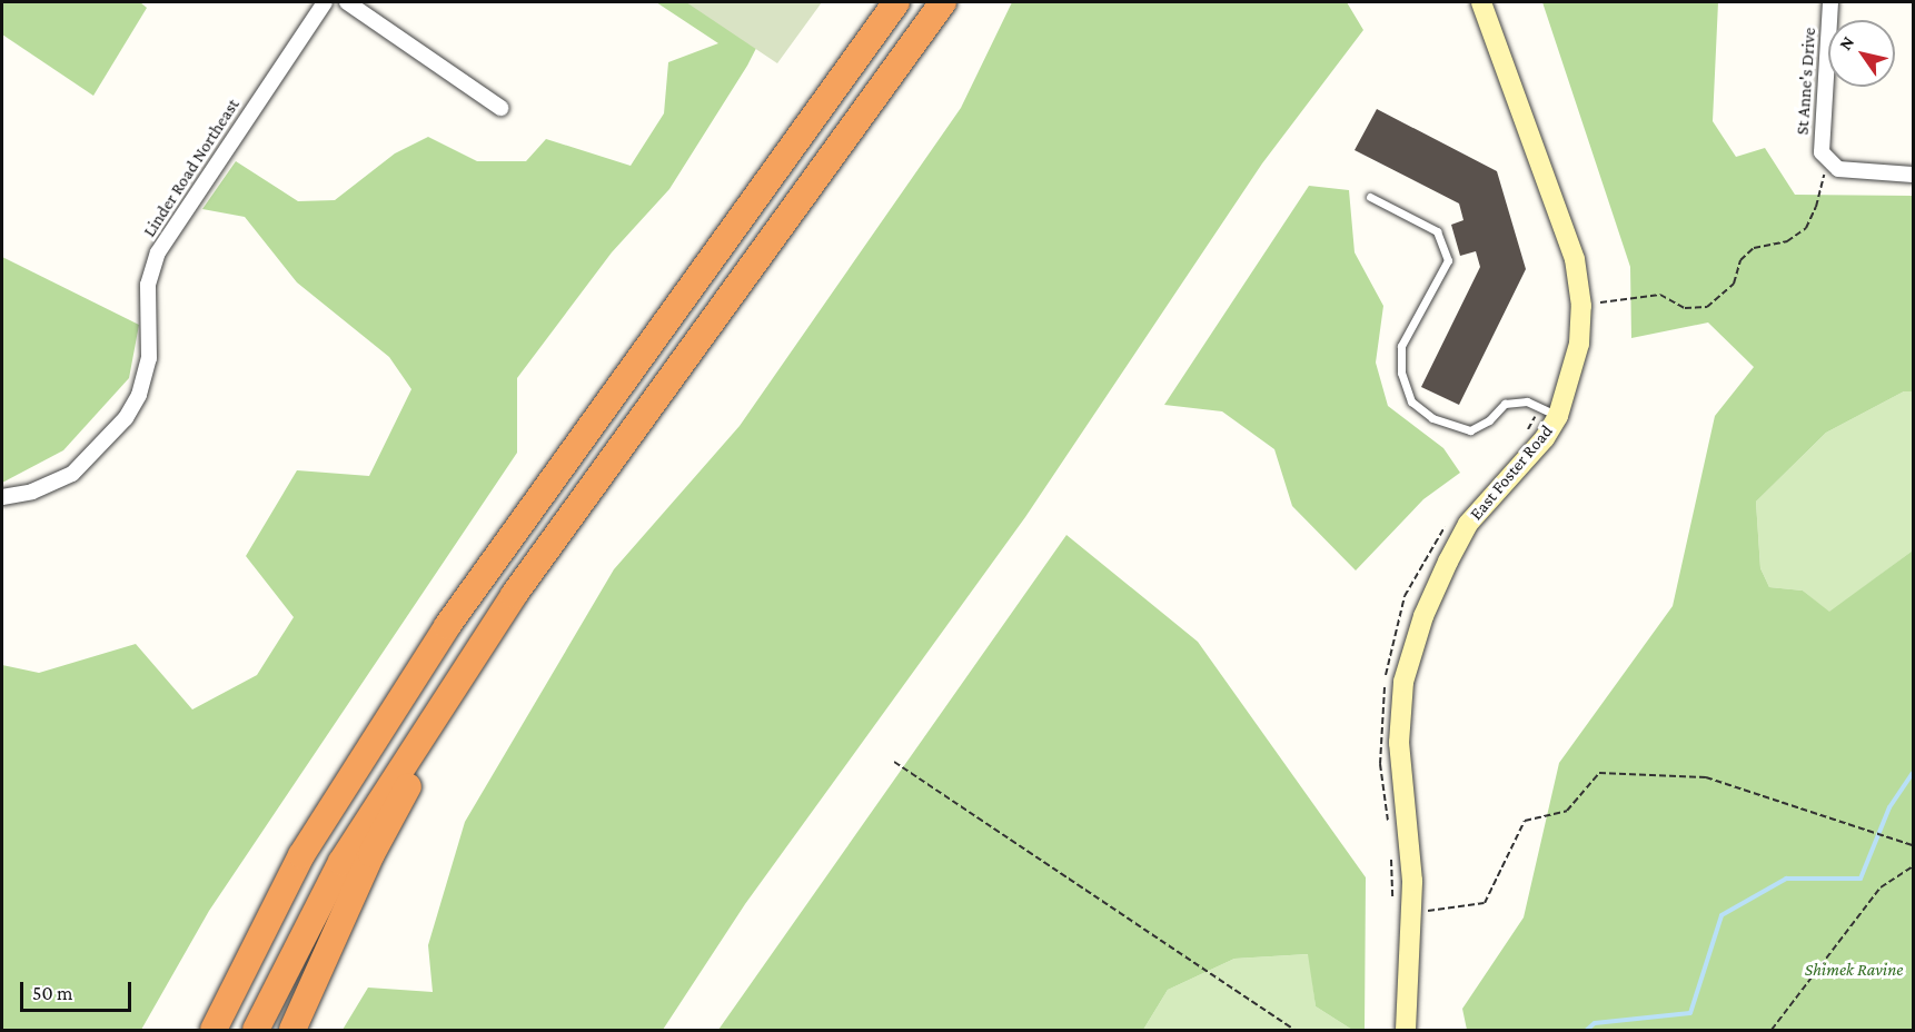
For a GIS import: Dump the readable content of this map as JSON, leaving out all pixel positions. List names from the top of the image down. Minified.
{"streets":{"street":["St Anne's Drive","Linder Road Northeast","East Foster Road"]},"parks":["Shimek Ravine"],"scale_bar":"50 m","north":"top left"}
